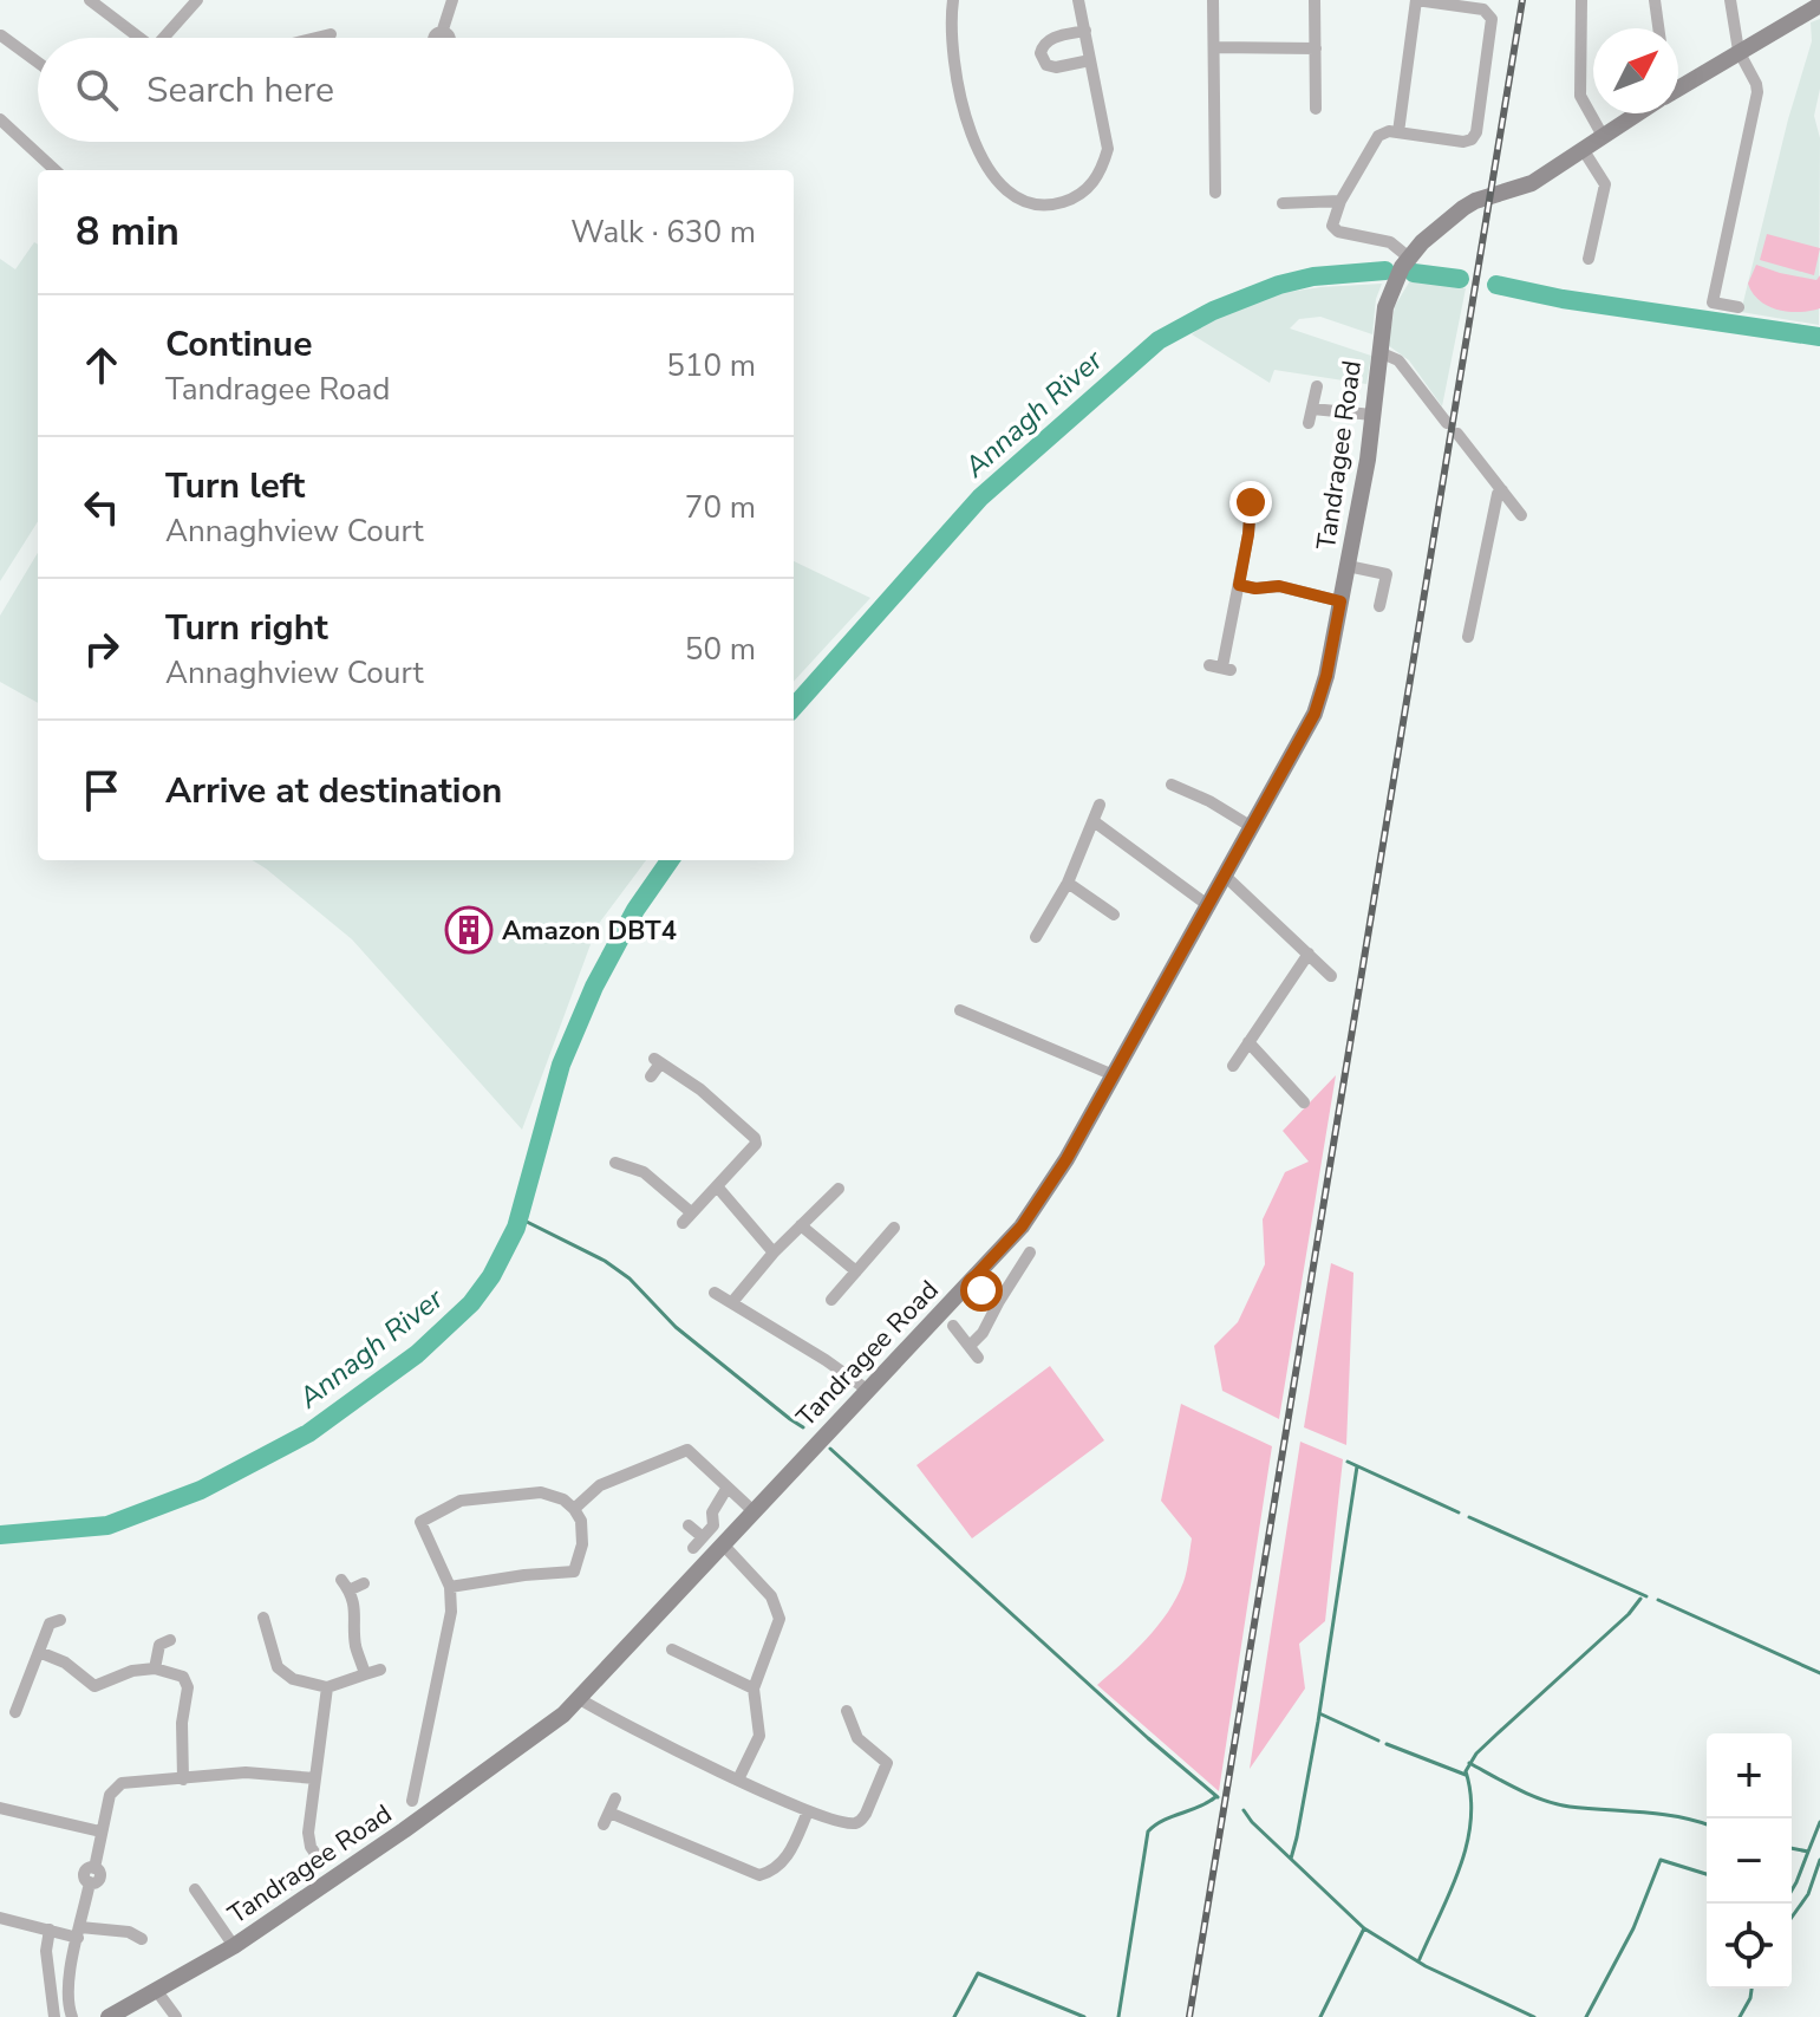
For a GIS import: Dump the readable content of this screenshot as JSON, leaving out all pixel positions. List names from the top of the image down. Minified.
{"streets":{"main road":["Tandragee Road"]},"water":["Annagh River"],"places":{"building":["Amazon DBT4"]},"north":"top right","page":{"search":"Search here","heading":["8 min","Walk · 630 m"],"list":[["Continue","Tandragee Road","510 m"],["Turn left","Annaghview Court","70 m"],["Turn right","Annaghview Court","50 m"],"Arrive at destination"],"map_buttons":["+","−"]}}
